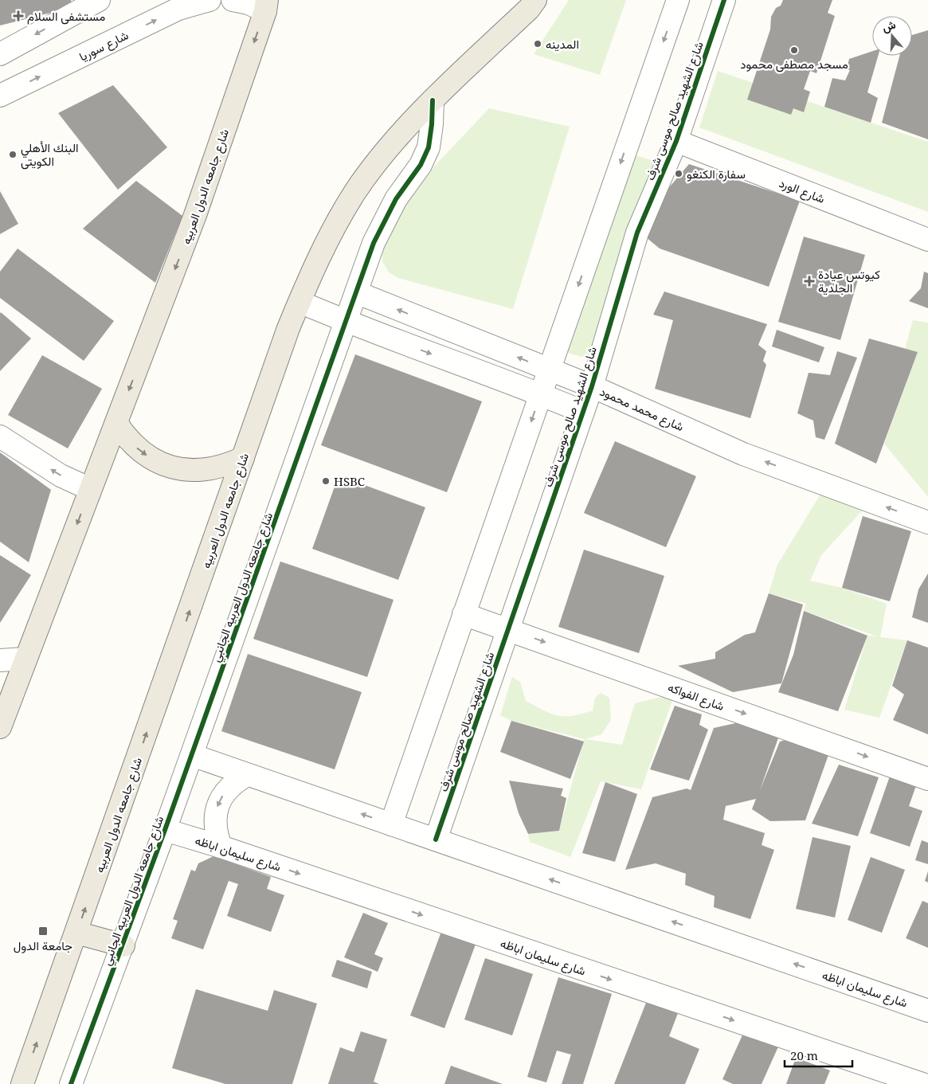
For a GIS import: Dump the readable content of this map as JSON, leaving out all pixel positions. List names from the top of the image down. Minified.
{"streets":{"main road":["شارع جامعه الدول العربيه"],"street":["شارع سوريا","شارع الشهيد صالح موسى شرف","شارع الورد","شارع محمد محمود","شارع جامعه الدول العربيه الجانبي","شارع الفواكه","شارع سليمان اباظه"]},"crossings":[["شارع الشهيد صالح موسى شرف","شارع الورد"],["شارع الشهيد صالح موسى شرف","شارع محمد محمود"],["شارع الشهيد صالح موسى شرف","شارع الفواكه"],["شارع الشهيد صالح موسى شرف","شارع سليمان اباظه"],["شارع جامعه الدول العربيه","شارع جامعه الدول العربيه الجانبي"],["شارع محمد محمود","شارع جامعه الدول العربيه الجانبي"],["شارع جامعه الدول العربيه الجانبي","شارع سليمان اباظه"]],"one_way":["شارع الفواكه"],"places":{"health":["مستشفى السلام","كيوتس عيادة الجلدية"],"other":["المدينه","مسجد مصطفى محمود","البنك الأهلي الكويتى","سفارة الكنغو","HSBC"],"transit":["جامعة الدول"]},"scale_bar":"20 m","north":"top"}
